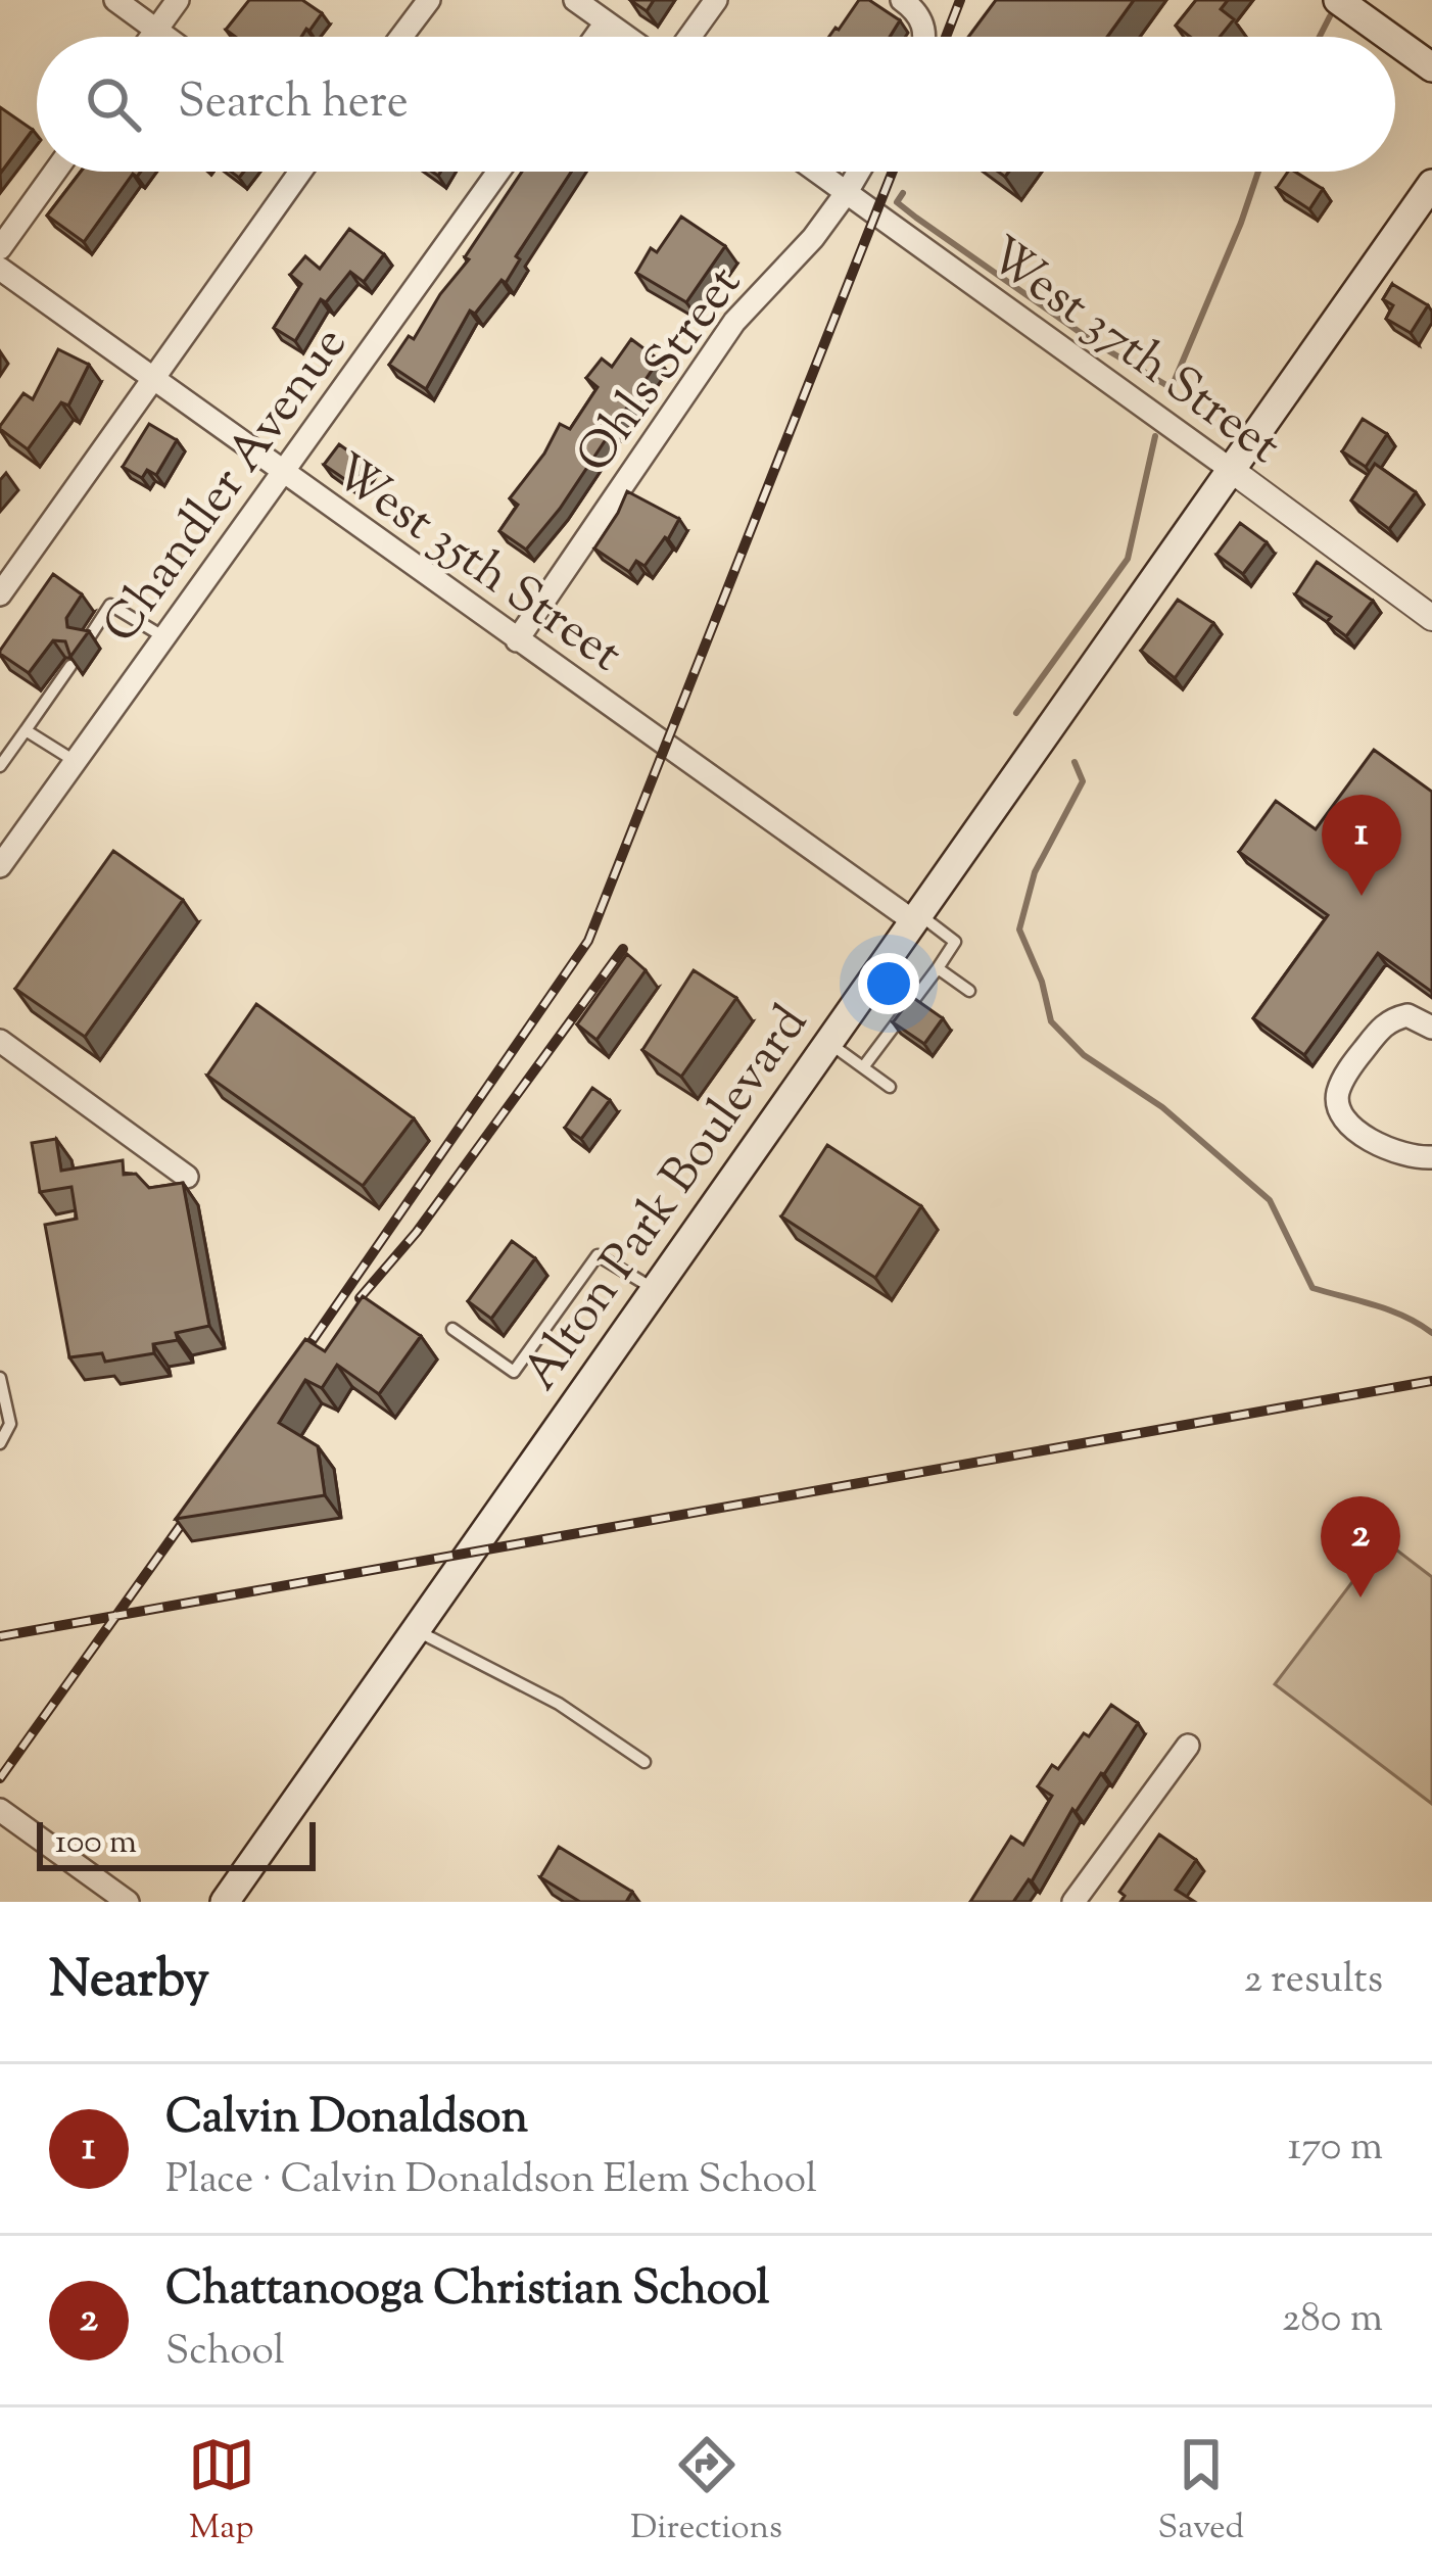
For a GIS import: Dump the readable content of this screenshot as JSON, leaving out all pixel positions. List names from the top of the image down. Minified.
{"streets":{"main road":["Alton Park Boulevard"],"street":["West 37th Street","Ohls Street","Chandler Avenue","West 35th Street"]},"crossings":[["West 37th Street","Ohls Street"],["West 37th Street","Alton Park Boulevard"],["Ohls Street","West 35th Street"],["Chandler Avenue","West 35th Street"],["West 35th Street","Alton Park Boulevard"]],"scale_bar":"100 m","page":{"search":"Search here","pins":["1","2"],"scale":"100 m","heading":["Nearby","2 results"],"list":[{"mark":"1","name":"Calvin Donaldson","note":"Place · Calvin Donaldson Elem School","value":"170 m"},{"mark":"2","name":"Chattanooga Christian School","note":"School","value":"280 m"}],"nav":["Map","Directions","Saved"]}}
